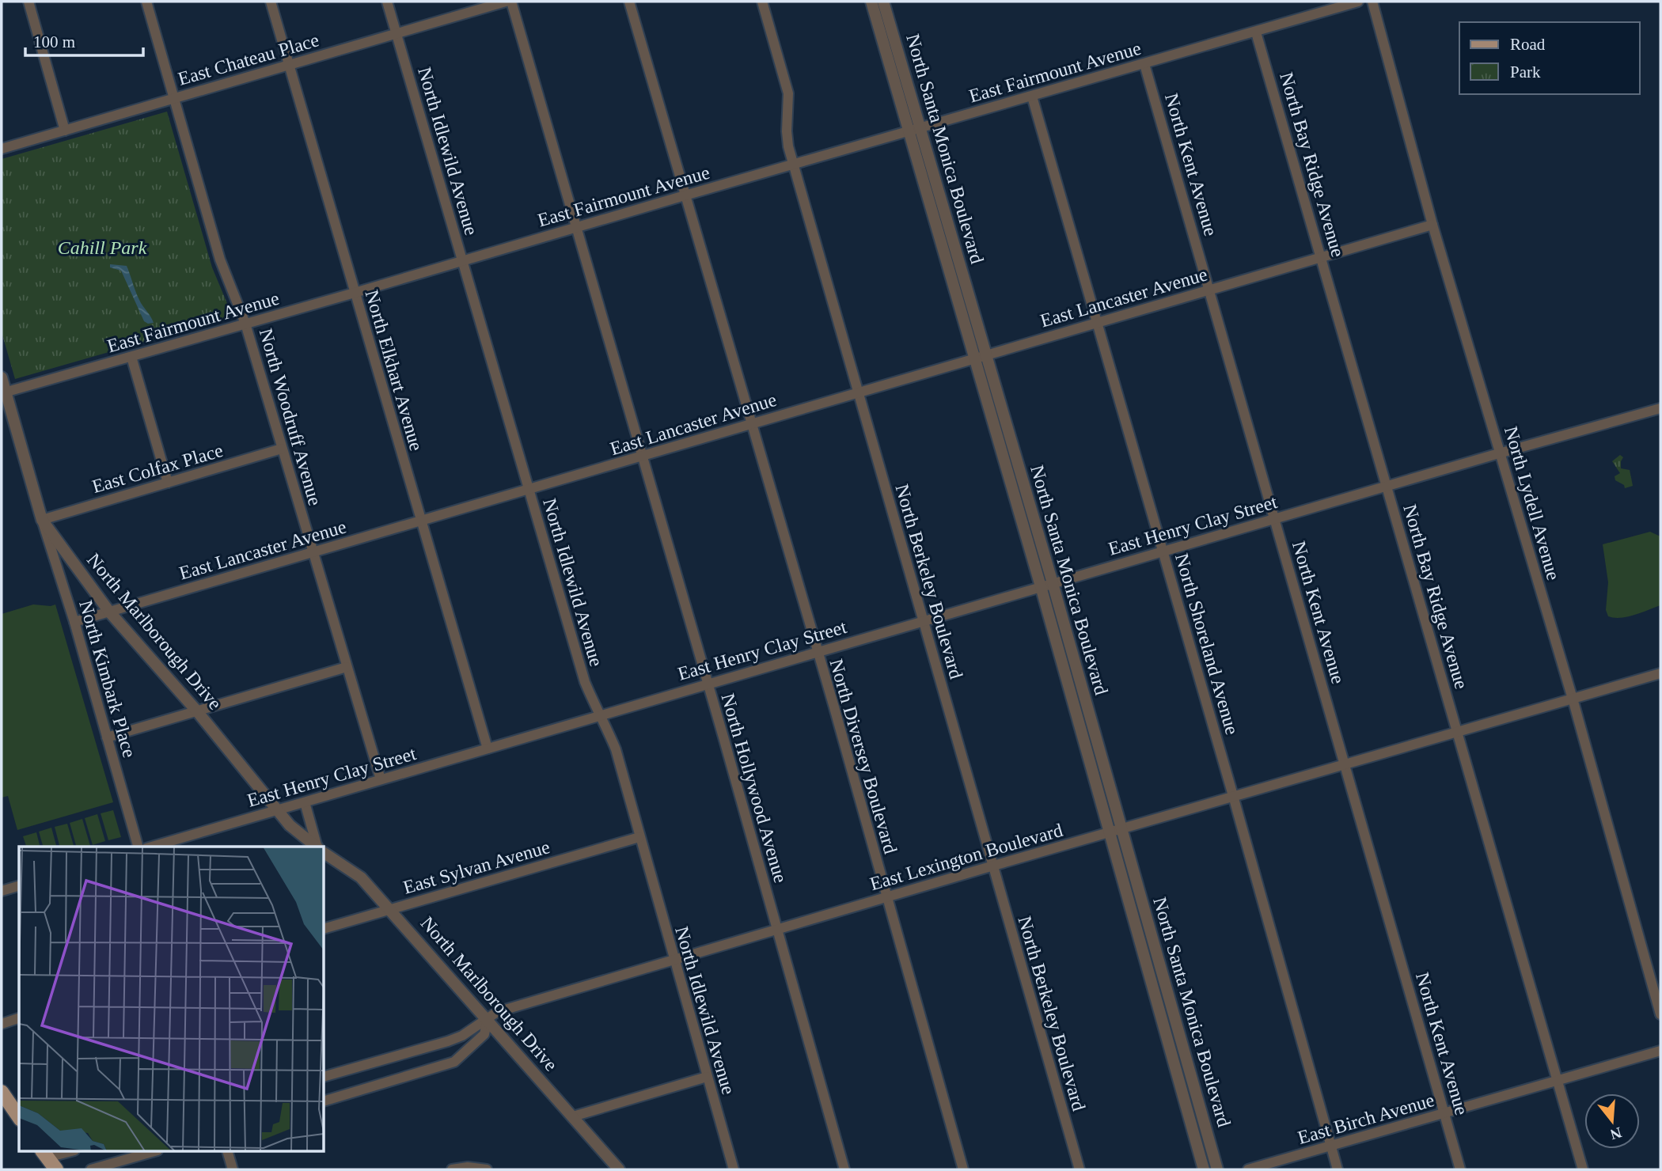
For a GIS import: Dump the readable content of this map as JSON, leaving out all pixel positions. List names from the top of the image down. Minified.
{"streets":{"street":["East Chateau Place","East Fairmount Avenue","North Santa Monica Boulevard","North Idlewild Avenue","North Kent Avenue","North Bay Ridge Avenue","East Lancaster Avenue","North Elkhart Avenue","North Woodruff Avenue","East Colfax Place","North Lydell Avenue","East Henry Clay Street","North Berkeley Boulevard","North Marlborough Drive","North Shoreland Avenue","North Kimbark Place","North Diversey Boulevard","North Hollywood Avenue","East Lexington Boulevard","East Sylvan Avenue","East Birch Avenue"]},"crossings":[["East Chateau Place","North Idlewild Avenue"],["East Chateau Place","North Elkhart Avenue"],["East Chateau Place","North Woodruff Avenue"],["East Fairmount Avenue","North Santa Monica Boulevard"],["East Fairmount Avenue","North Idlewild Avenue"],["East Fairmount Avenue","North Kent Avenue"],["East Fairmount Avenue","North Bay Ridge Avenue"],["East Fairmount Avenue","North Elkhart Avenue"],["East Fairmount Avenue","North Woodruff Avenue"],["East Fairmount Avenue","North Berkeley Boulevard"],["East Fairmount Avenue","North Marlborough Drive"],["East Fairmount Avenue","North Shoreland Avenue"],["East Fairmount Avenue","North Diversey Boulevard"],["East Fairmount Avenue","North Hollywood Avenue"],["North Santa Monica Boulevard","East Lancaster Avenue"],["North Santa Monica Boulevard","East Henry Clay Street"],["North Santa Monica Boulevard","East Lexington Boulevard"],["North Idlewild Avenue","East Lancaster Avenue"],["North Idlewild Avenue","East Henry Clay Street"],["North Idlewild Avenue","East Lexington Boulevard"],["North Idlewild Avenue","East Sylvan Avenue"],["North Kent Avenue","East Lancaster Avenue"],["North Kent Avenue","East Henry Clay Street"],["North Kent Avenue","East Lexington Boulevard"],["North Kent Avenue","East Birch Avenue"],["North Bay Ridge Avenue","East Lancaster Avenue"],["North Bay Ridge Avenue","East Henry Clay Street"],["North Bay Ridge Avenue","East Lexington Boulevard"],["North Bay Ridge Avenue","East Birch Avenue"],["East Lancaster Avenue","North Elkhart Avenue"],["East Lancaster Avenue","North Woodruff Avenue"],["East Lancaster Avenue","North Lydell Avenue"],["East Lancaster Avenue","North Berkeley Boulevard"],["East Lancaster Avenue","North Marlborough Drive"],["East Lancaster Avenue","North Shoreland Avenue"],["East Lancaster Avenue","North Kimbark Place"],["East Lancaster Avenue","North Diversey Boulevard"],["East Lancaster Avenue","North Hollywood Avenue"],["North Elkhart Avenue","East Henry Clay Street"],["North Woodruff Avenue","East Colfax Place"],["North Woodruff Avenue","East Henry Clay Street"],["East Colfax Place","North Marlborough Drive"],["East Colfax Place","North Kimbark Place"],["North Lydell Avenue","East Henry Clay Street"],["North Lydell Avenue","East Lexington Boulevard"],["East Henry Clay Street","North Berkeley Boulevard"],["East Henry Clay Street","North Marlborough Drive"],["East Henry Clay Street","North Shoreland Avenue"],["East Henry Clay Street","North Diversey Boulevard"],["East Henry Clay Street","North Hollywood Avenue"],["North Berkeley Boulevard","East Lexington Boulevard"],["North Marlborough Drive","North Kimbark Place"],["North Marlborough Drive","East Lexington Boulevard"],["North Marlborough Drive","East Sylvan Avenue"],["North Shoreland Avenue","East Lexington Boulevard"],["North Shoreland Avenue","East Birch Avenue"],["North Diversey Boulevard","East Lexington Boulevard"],["North Hollywood Avenue","East Lexington Boulevard"]],"parks":["Cahill Park"],"legend":["Road","Park"],"scale_bar":"100 m","north":"bottom"}
